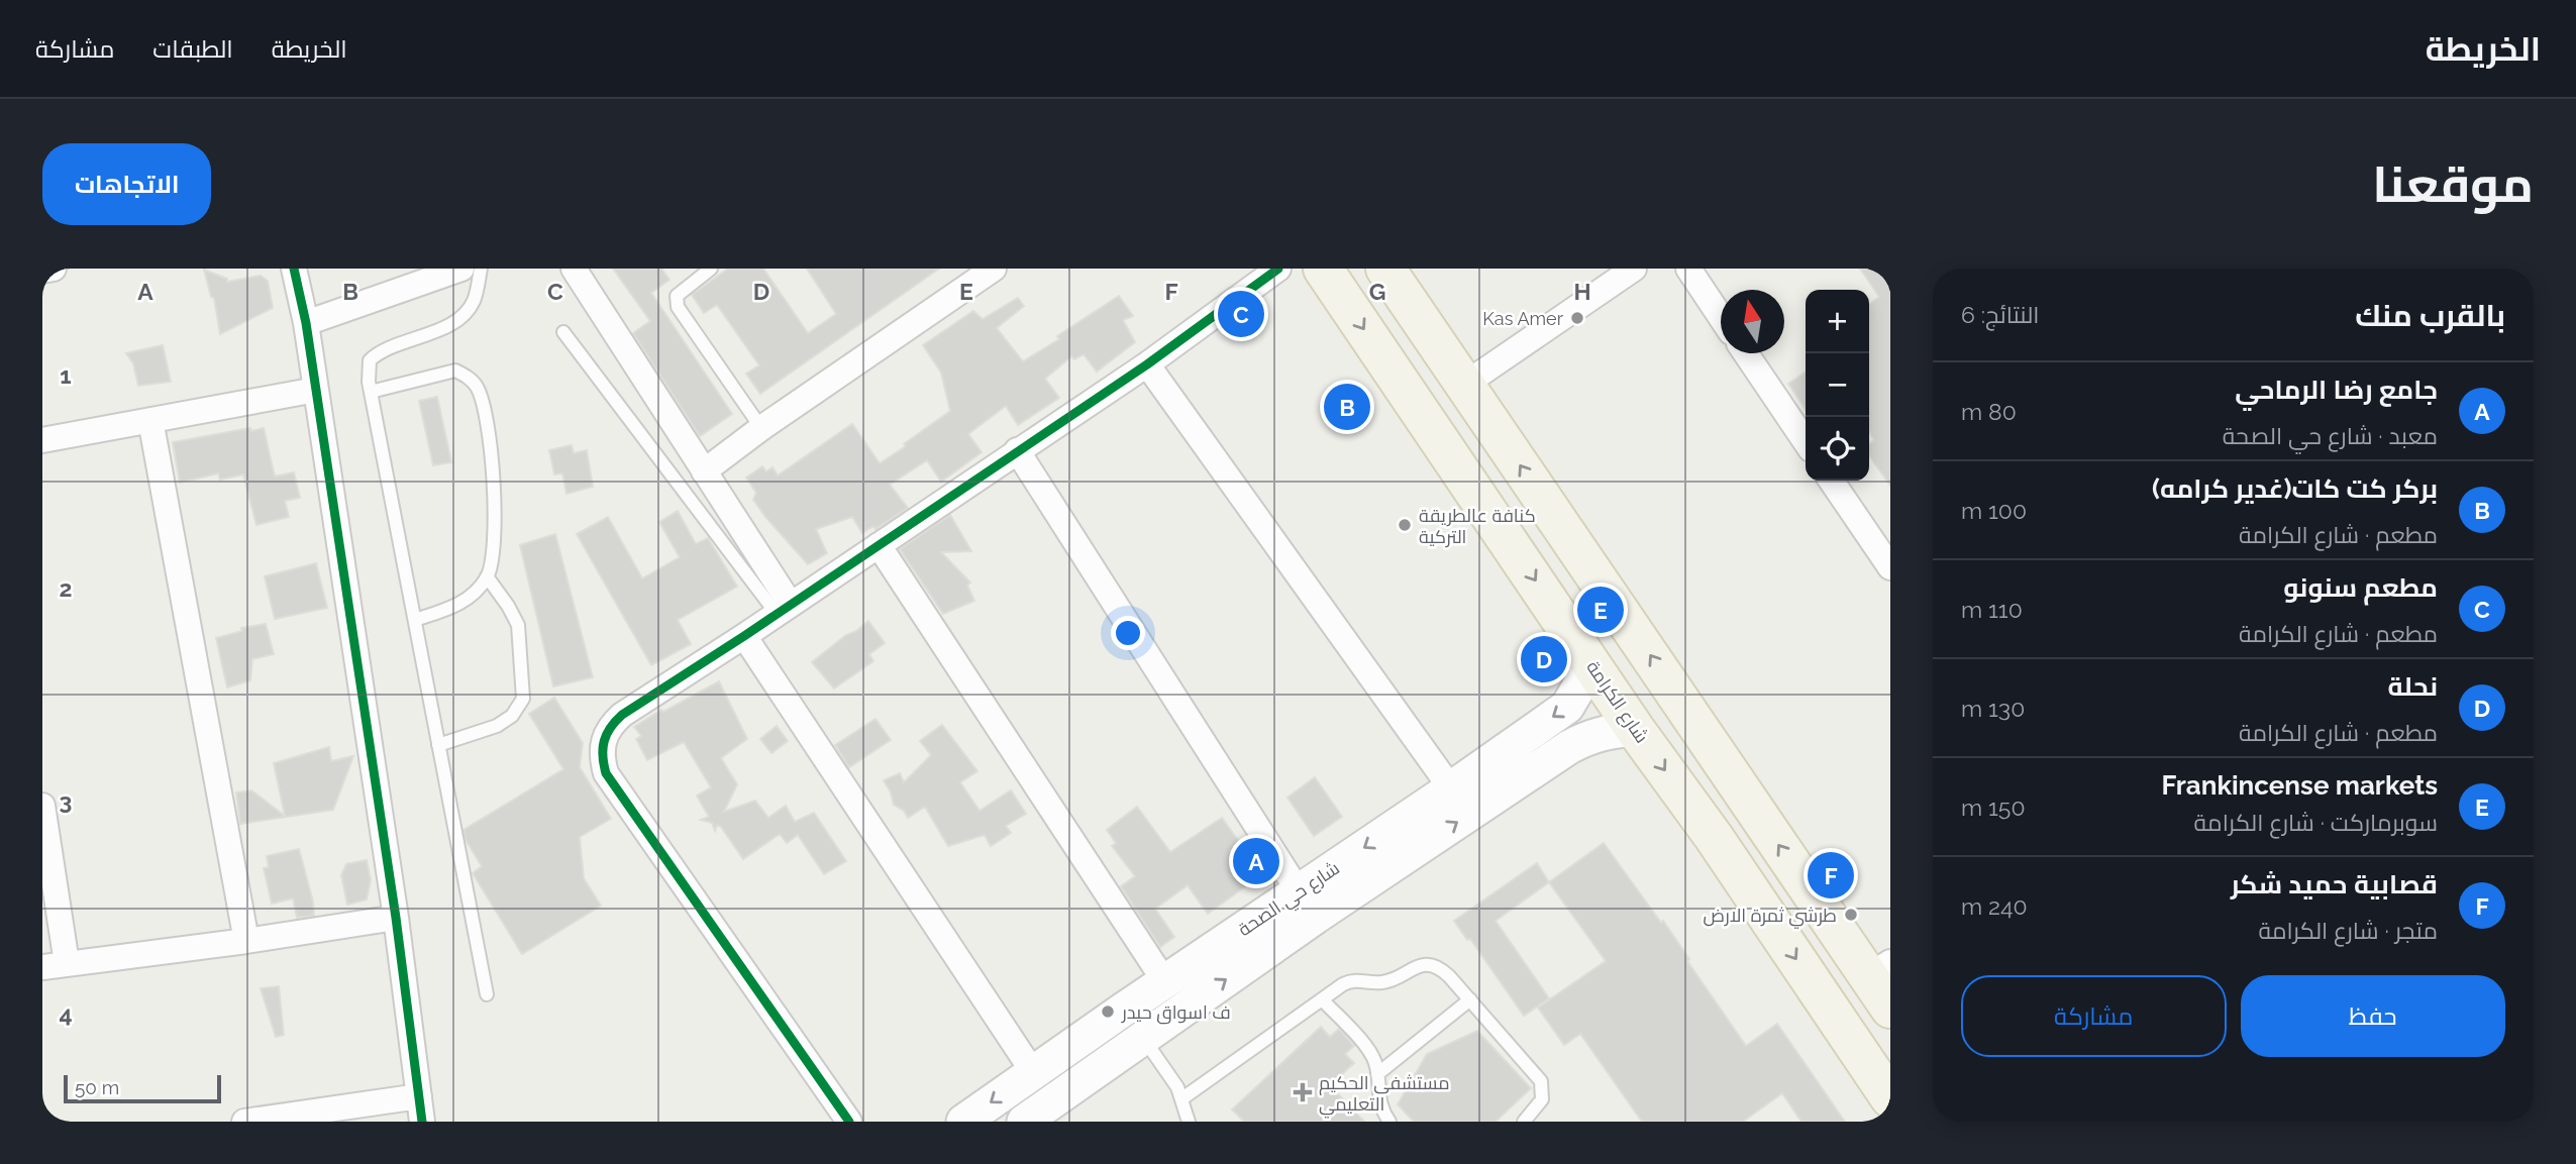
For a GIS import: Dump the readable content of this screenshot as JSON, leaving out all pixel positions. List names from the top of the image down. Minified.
{"streets":{"main road":["شارع الكرامة","شارع حي الصحة"]},"crossings":[["شارع الكرامة","شارع حي الصحة"]],"places":{"other":["Kas Amer","كنافة عالطريقة التركية","طرشي ثمرة الارض","ف اسواق حيدر"],"health":["مستشفى الحكيم التعليمي"]},"scale_bar":"50 m","north":"top","page":{"header":"الخريطة","nav":["الخريطة","الطبقات","مشاركة"],"title":"موقعنا","buttons":["الاتجاهات",["حفظ","مشاركة"]],"heading":["بالقرب منك","النتائج: 6"],"pins":["C","B","E","D","A","F"],"map_buttons":["+","−"],"list":[{"mark":"A","name":"جامع رضا الرماحي","note":"معبد · شارع حي الصحة","value":"80 m"},{"mark":"B","name":"بركر كت كات(غدير كرامه)","note":"مطعم · شارع الكرامة","value":"100 m"},{"mark":"C","name":"مطعم سنونو","note":"مطعم · شارع الكرامة","value":"110 m"},{"mark":"D","name":"نحلة","note":"مطعم · شارع الكرامة","value":"130 m"},{"mark":"E","name":"Frankincense markets","note":"سوبرماركت · شارع الكرامة","value":"150 m"},{"mark":"F","name":"قصابية حميد شكر","note":"متجر · شارع الكرامة","value":"240 m"}],"scale":"50 m"},"grid":{"columns":["A","B","C","D","E","F","G","H"],"rows":["1","2","3","4"]}}
